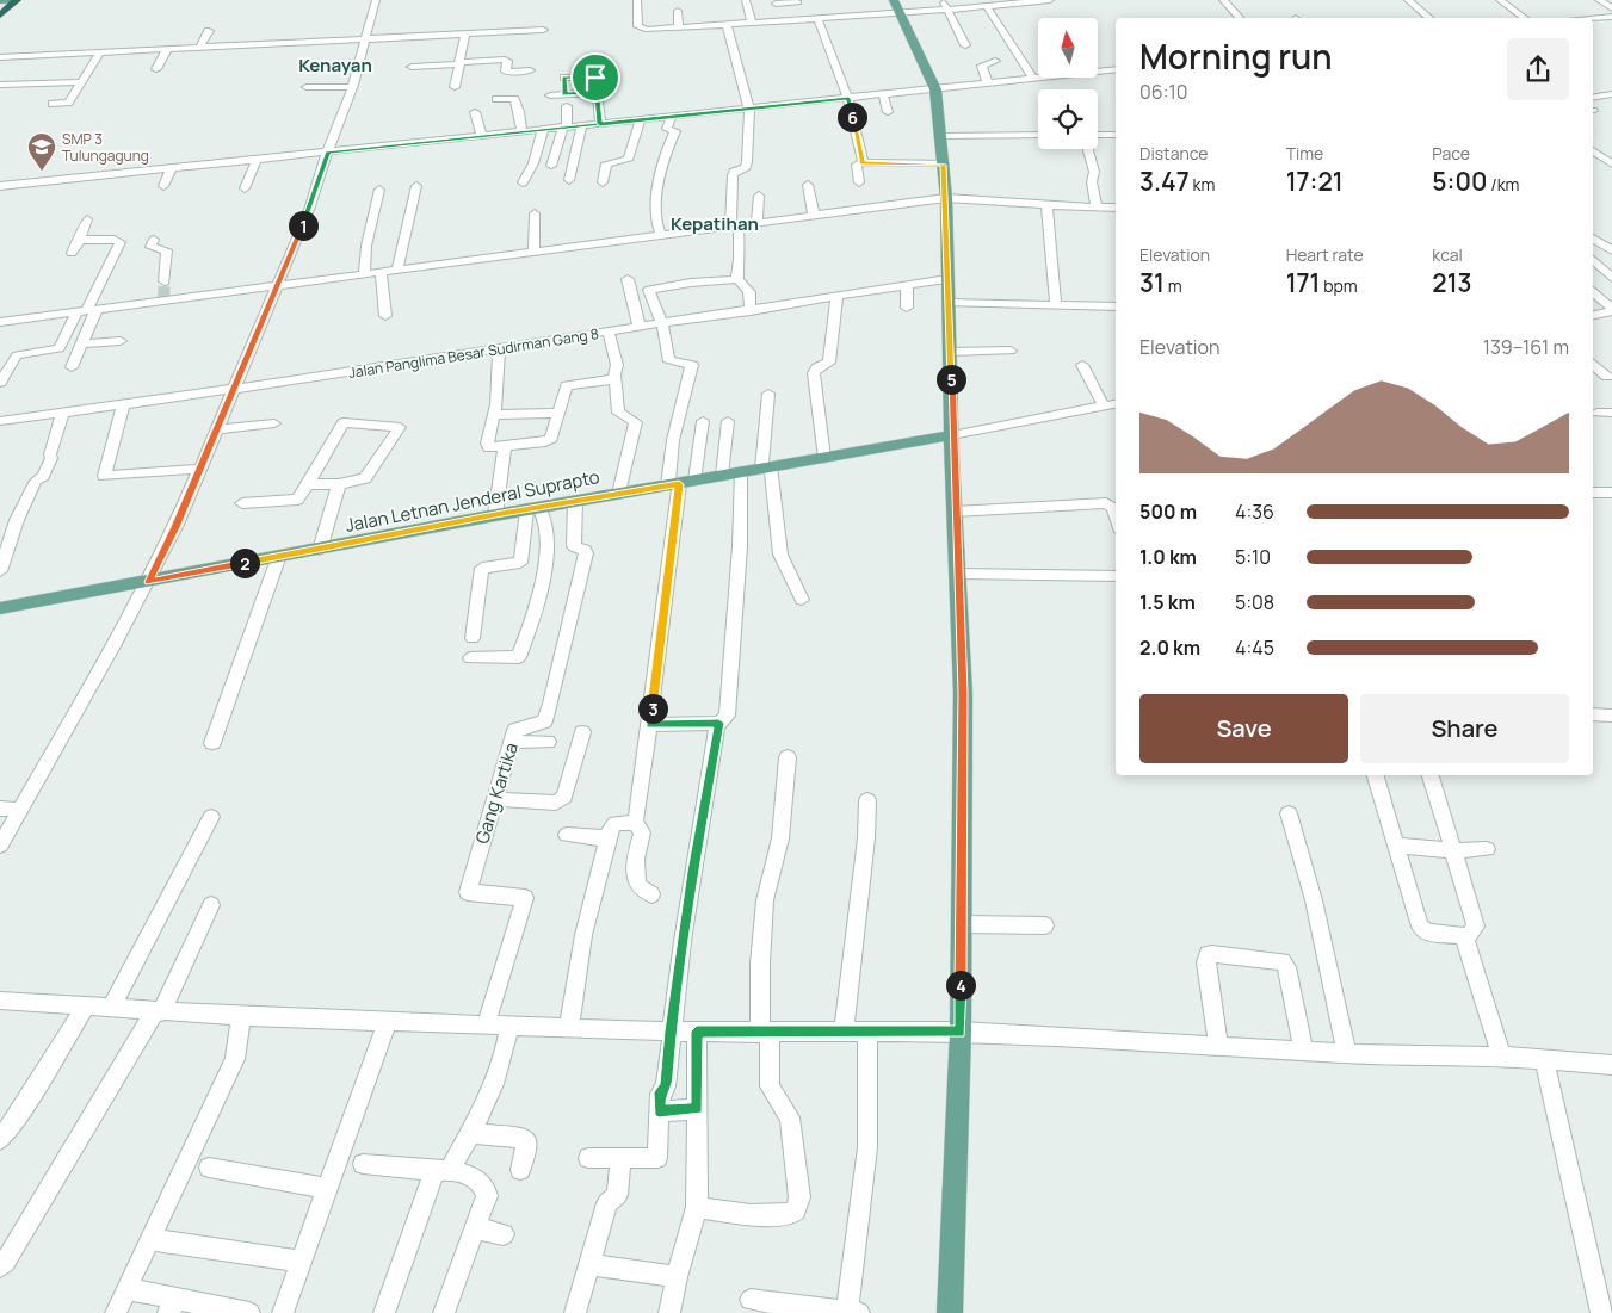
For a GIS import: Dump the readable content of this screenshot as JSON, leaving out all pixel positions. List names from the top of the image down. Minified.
{"streets":{"main road":["Jalan Letnan Jenderal Suprapto"],"street":["Jalan Panglima Besar Sudirman Gang 8","Gang Kartika"]},"crossings":[["Jalan Letnan Jenderal Suprapto","Gang Kartika"]],"districts":["Kenayan","Kepatihan"],"places":{"school or university":["SMP 3 Tulungagung"]},"north":"top","page":{"heading":["Morning run","06:10"],"pins":["6","1","5","2","3","4"],"stats":[["Distance","3.47 km"],["Time","17:21"],["Pace","5:00 /km"],["Elevation","31 m"],["Heart rate","171 bpm"],["kcal","213"]],"chart":["Elevation","139–161 m"],"list":[{"name":"500 m","note":"4:36"},{"name":"1.0 km","note":"5:10"},{"name":"1.5 km","note":"5:08"},{"name":"2.0 km","note":"4:45"}],"buttons":["Save","Share"]}}
